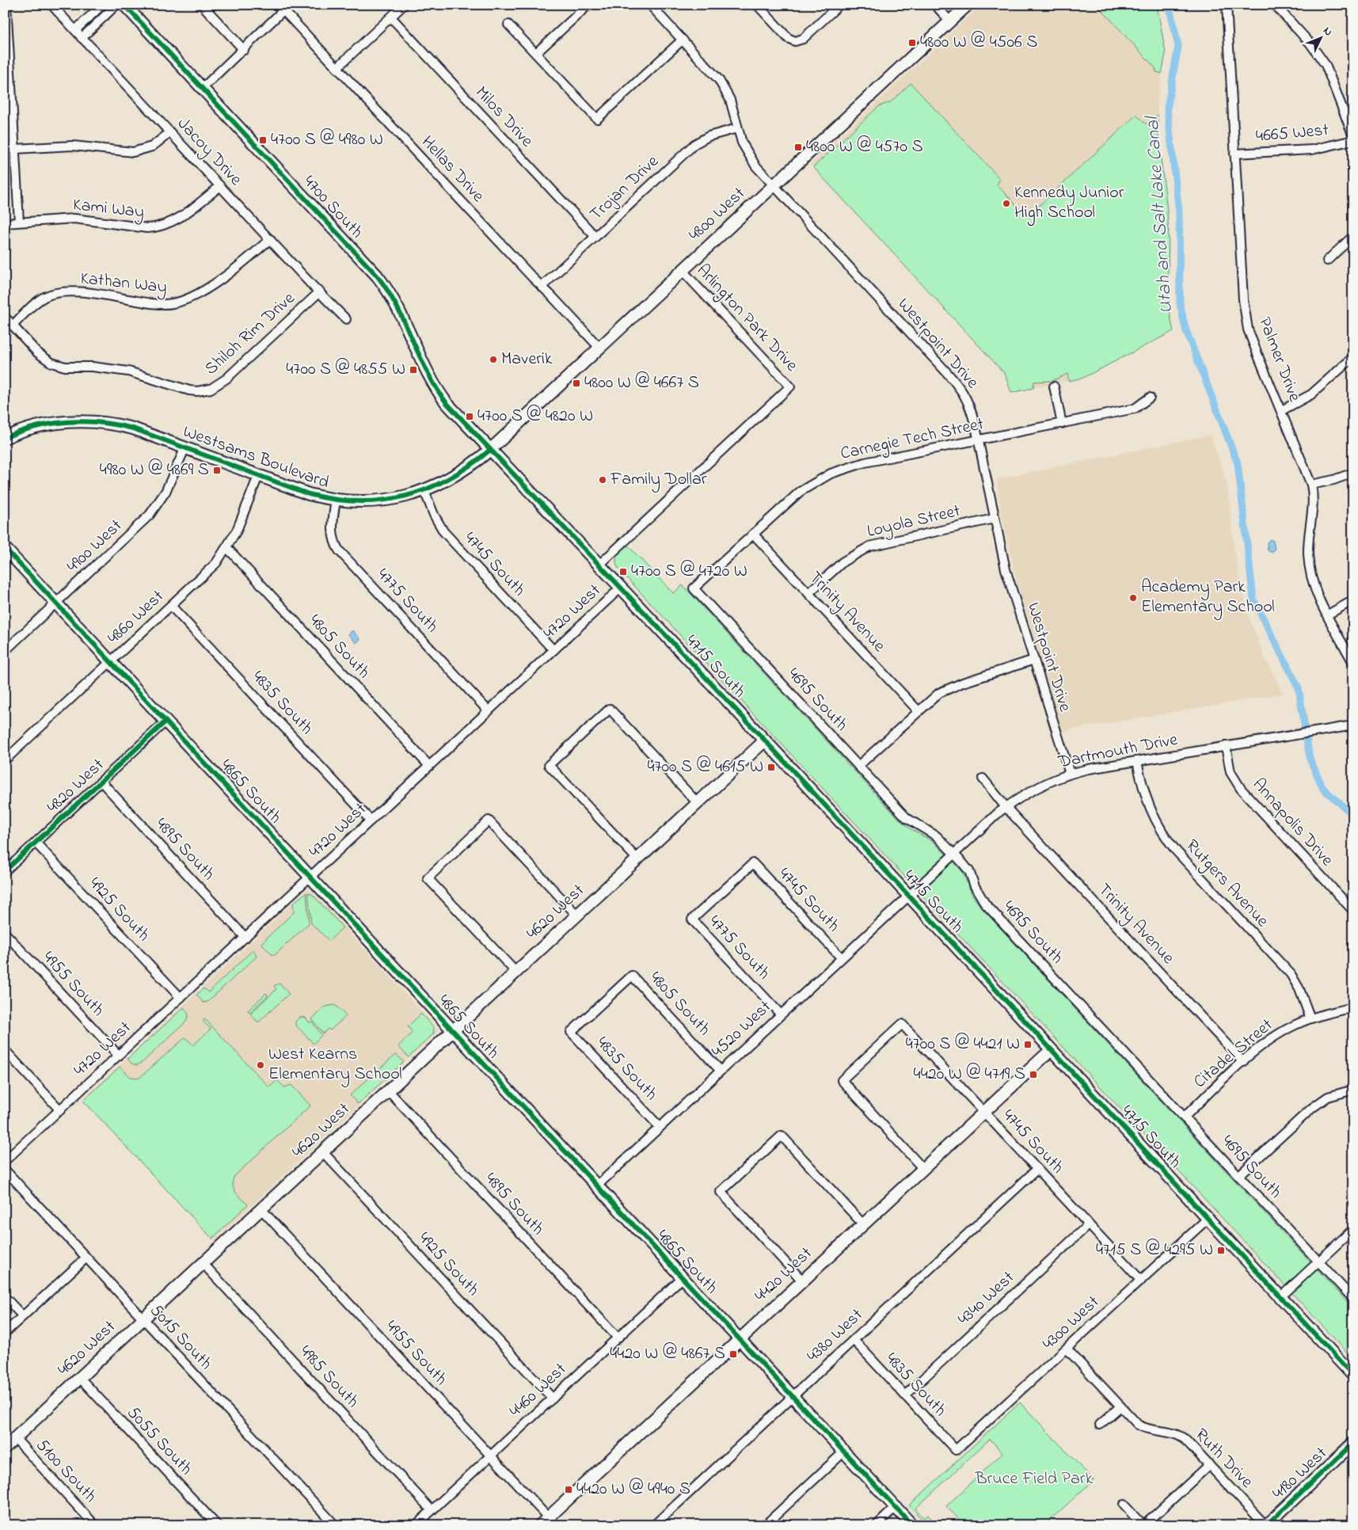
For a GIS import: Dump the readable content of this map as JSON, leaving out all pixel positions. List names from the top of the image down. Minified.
{"streets":{"street":["Milos Drive","4665 West","Jacoy Drive","Hellas Drive","Trojan Drive","4700 South","Kami Way","4800 West","Kathan Way","Arlington Park Drive","Shiloh Rim Drive","Westpoint Drive","Palmer Drive","Carnegie Tech Street","Westsams Boulevard","Loyola Street","4900 West","4745 South","4775 South","4720 West","Trinity Avenue","4860 West","4805 South","4715 South","4695 South","4835 South","Dartmouth Drive","4820 West","4865 South","Annapolis Drive","4895 South","Rutgers Avenue","4925 South","4620 West","4955 South","4520 West","Citadel Street","4420 West","4340 West","4300 West","4380 West","5015 South","4985 South","4460 West","5055 South","Ruth Drive","5100 South","4180 West"]},"crossings":[["Milos Drive","Trojan Drive"],["4665 West","Palmer Drive"],["Jacoy Drive","Kami Way"],["Jacoy Drive","Kathan Way"],["Jacoy Drive","Shiloh Rim Drive"],["Hellas Drive","Trojan Drive"],["Hellas Drive","4800 West"],["Trojan Drive","Westpoint Drive"],["4700 South","4800 West"],["4700 South","Westsams Boulevard"],["4700 South","4715 South"],["4800 West","Arlington Park Drive"],["4800 West","Westpoint Drive"],["4800 West","Westsams Boulevard"],["4800 West","4715 South"],["Kathan Way","Shiloh Rim Drive"],["Arlington Park Drive","4715 South"],["Westpoint Drive","Carnegie Tech Street"],["Westpoint Drive","Loyola Street"],["Westpoint Drive","Dartmouth Drive"],["Carnegie Tech Street","Trinity Avenue"],["Carnegie Tech Street","4695 South"],["Westsams Boulevard","4900 West"],["Westsams Boulevard","4745 South"],["Westsams Boulevard","4775 South"],["Westsams Boulevard","4860 West"],["Westsams Boulevard","4715 South"],["Loyola Street","Trinity Avenue"],["4900 West","4865 South"],["4745 South","4775 South"],["4745 South","4720 West"],["4745 South","4520 West"],["4745 South","4420 West"],["4745 South","4340 West"],["4745 South","4300 West"],["4745 South","4380 West"],["4775 South","4720 West"],["4775 South","4520 West"],["4720 West","4805 South"],["4720 West","4715 South"],["4720 West","4835 South"],["4720 West","4865 South"],["4720 West","4895 South"],["4720 West","4925 South"],["4720 West","4955 South"],["Trinity Avenue","Dartmouth Drive"],["Trinity Avenue","Citadel Street"],["4860 West","4805 South"],["4860 West","4835 South"],["4860 West","4865 South"],["4805 South","4835 South"],["4805 South","4520 West"],["4715 South","Dartmouth Drive"],["4715 South","4620 West"],["4715 South","4520 West"],["4715 South","4420 West"],["4715 South","4300 West"],["4695 South","Dartmouth Drive"],["4695 South","Citadel Street"],["4835 South","4520 West"],["4835 South","4340 West"],["4835 South","4300 West"],["4835 South","4380 West"],["Dartmouth Drive","Annapolis Drive"],["Dartmouth Drive","Rutgers Avenue"],["Dartmouth Drive","4520 West"],["4820 West","4865 South"],["4820 West","4895 South"],["4820 West","4925 South"],["4865 South","4620 West"],["4865 South","4520 West"],["4865 South","4420 West"],["4865 South","4380 West"],["4865 South","4460 West"],["4895 South","4620 West"],["4895 South","4460 West"],["Rutgers Avenue","Citadel Street"],["4925 South","4620 West"],["4925 South","4460 West"],["4620 West","4955 South"],["4620 West","5015 South"],["4620 West","4985 South"],["4620 West","5055 South"],["4620 West","5100 South"],["4955 South","4420 West"],["4955 South","4460 West"],["4300 West","Ruth Drive"],["4985 South","4460 West"],["Ruth Drive","4180 West"]],"water":["Utah and Salt Lake Canal"],"parks":["Bruce Field Park"],"places":{"transit":["4800 W @ 4506 S","4700 S @ 4980 W","4800 W @ 4570 S","4700 S @ 4855 W","4800 W @ 4667 S","4700 S @ 4820 W","4980 W @ 4869 S","4700 S @ 4720 W","4700 S @ 4615 W","4700 S @ 4421 W","4420 W @ 4719 S","4715 S @ 4295 W","4420 W @ 4867 S","4420 W @ 4940 S"],"other":["Kennedy Junior High School","Maverik","Family Dollar","Academy Park Elementary School","West Kearns Elementary School"]},"north":"top right"}
